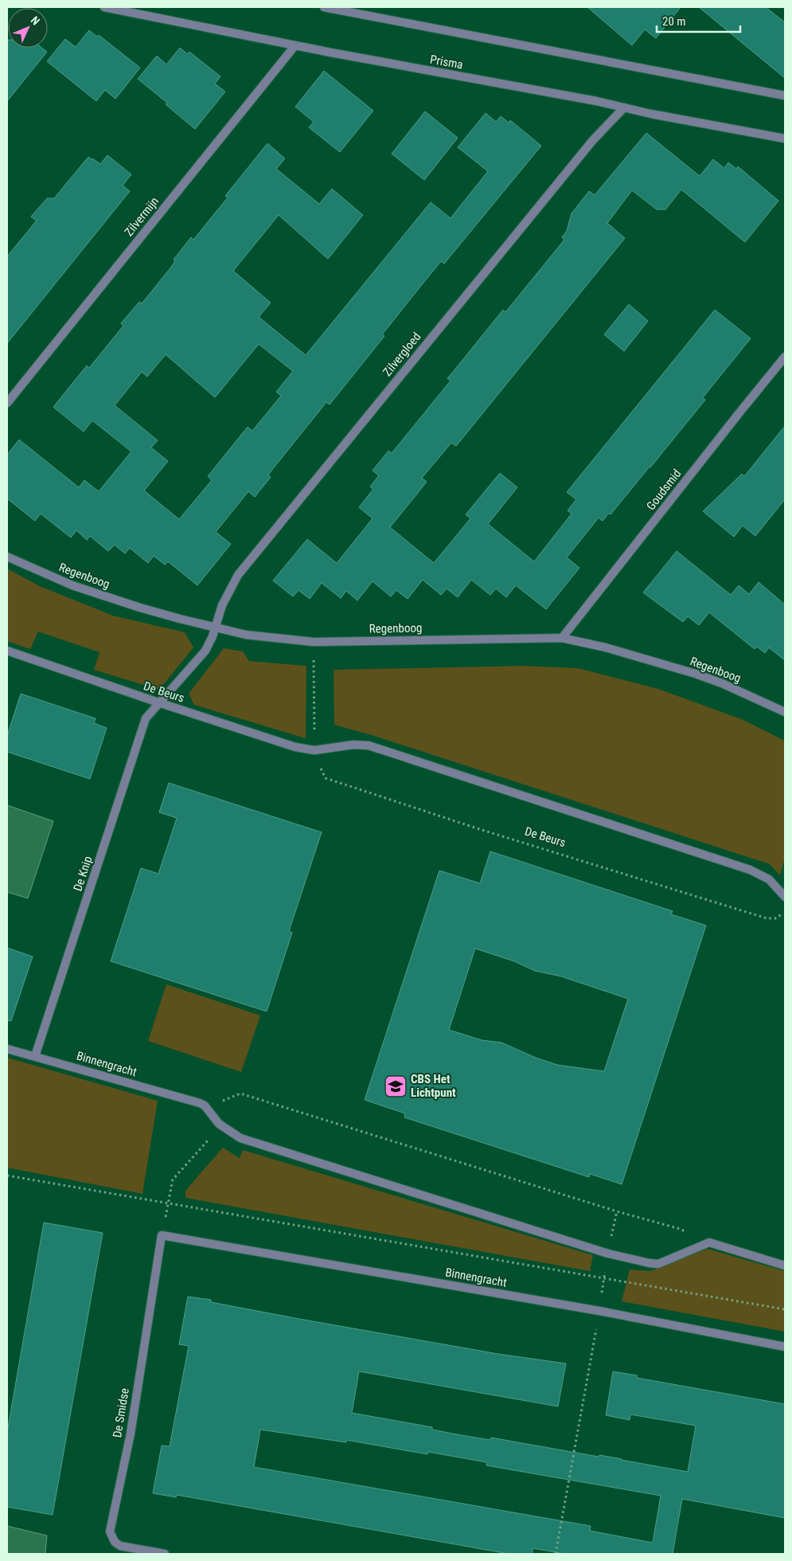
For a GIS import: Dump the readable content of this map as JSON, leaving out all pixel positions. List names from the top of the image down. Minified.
{"streets":{"street":["Prisma","Zilvermijn","Zilvergloed","Goudsmid","Regenboog","De Beurs","De Knip","Binnengracht","De Smidse"]},"crossings":[["Prisma","Zilvermijn"],["Prisma","Zilvergloed"],["Zilvergloed","Regenboog"],["Zilvergloed","De Beurs"],["Zilvergloed","De Knip"],["Goudsmid","Regenboog"],["Regenboog","De Beurs"],["De Beurs","De Knip"],["De Knip","Binnengracht"],["Binnengracht","De Smidse"]],"places":{"school or university":["CBS Het Lichtpunt"]},"scale_bar":"20 m","north":"top right"}
